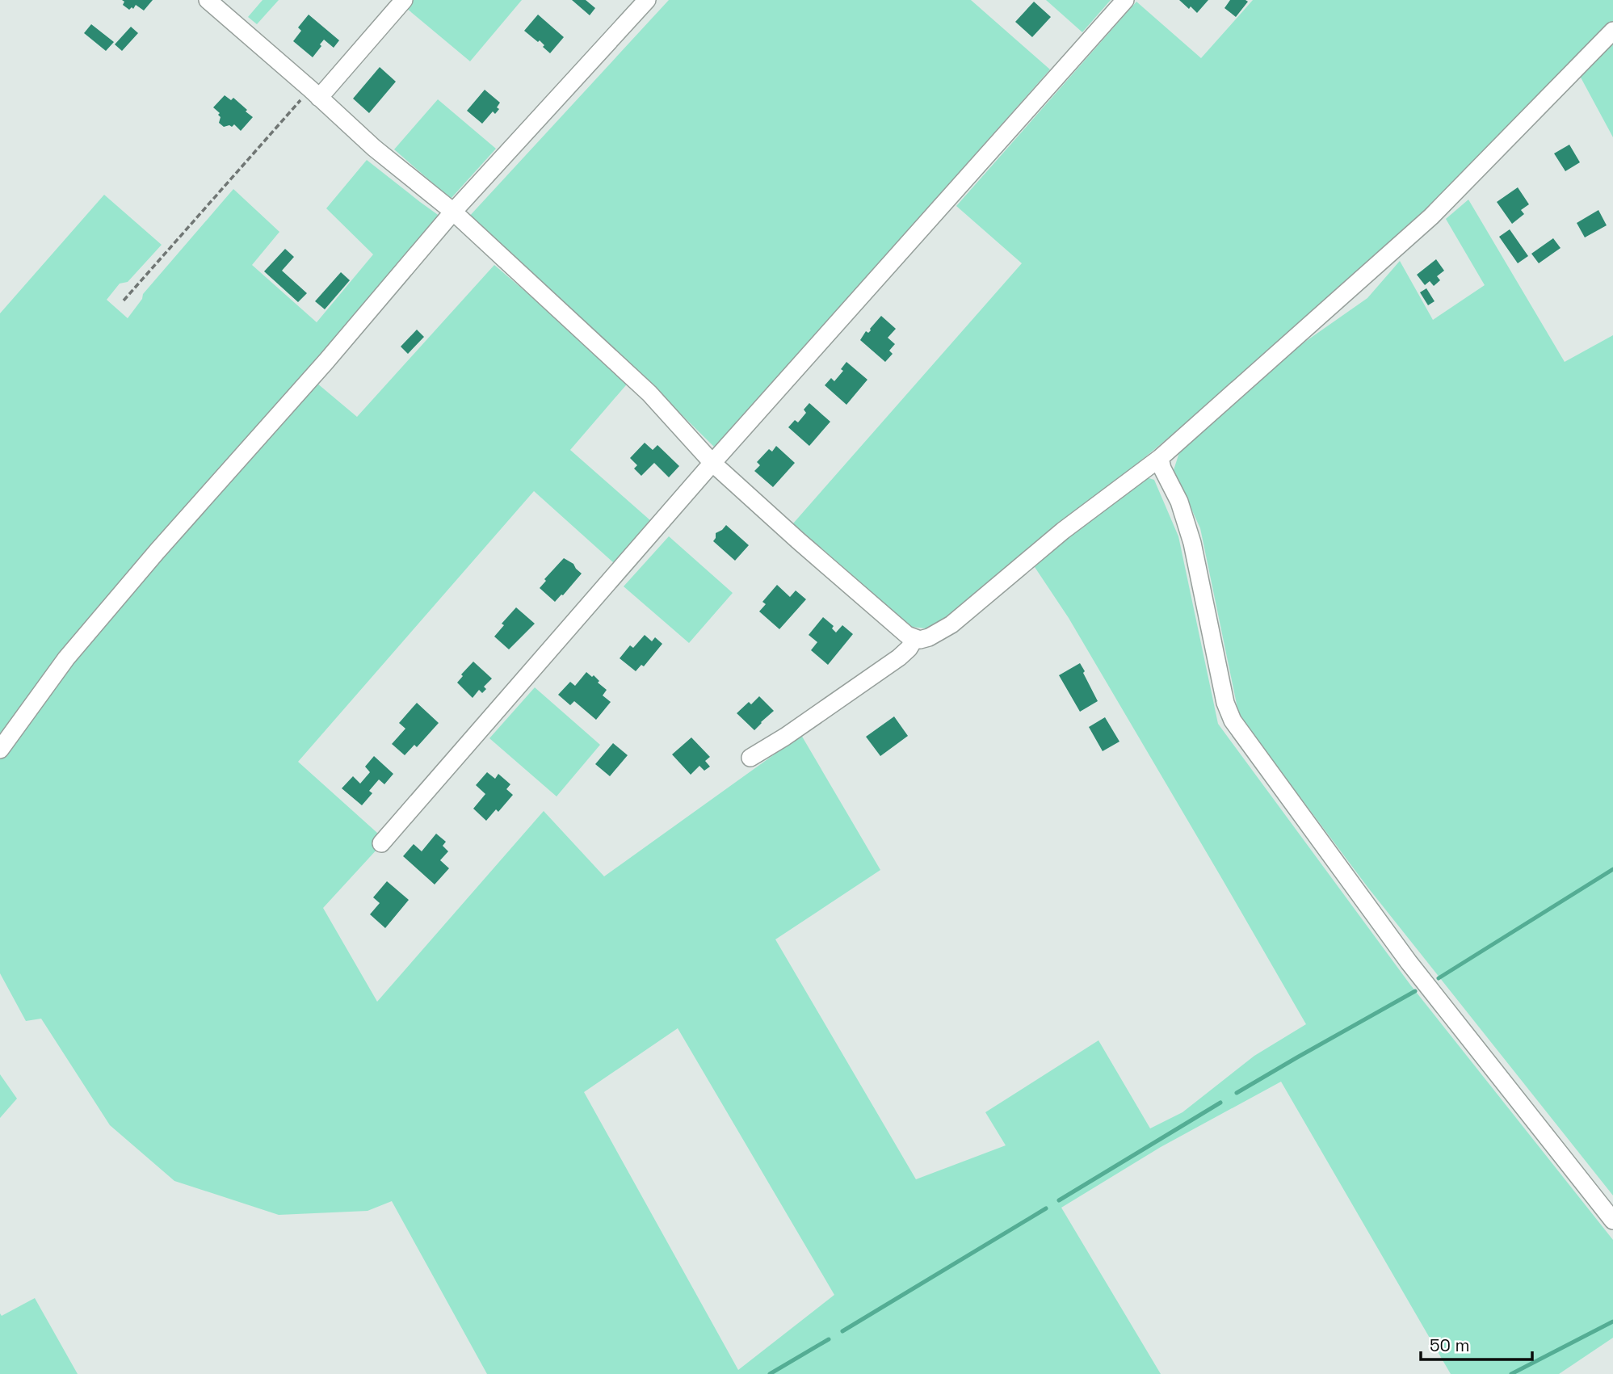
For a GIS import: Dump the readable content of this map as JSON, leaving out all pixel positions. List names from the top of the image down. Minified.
{"scale_bar":"50 m"}
